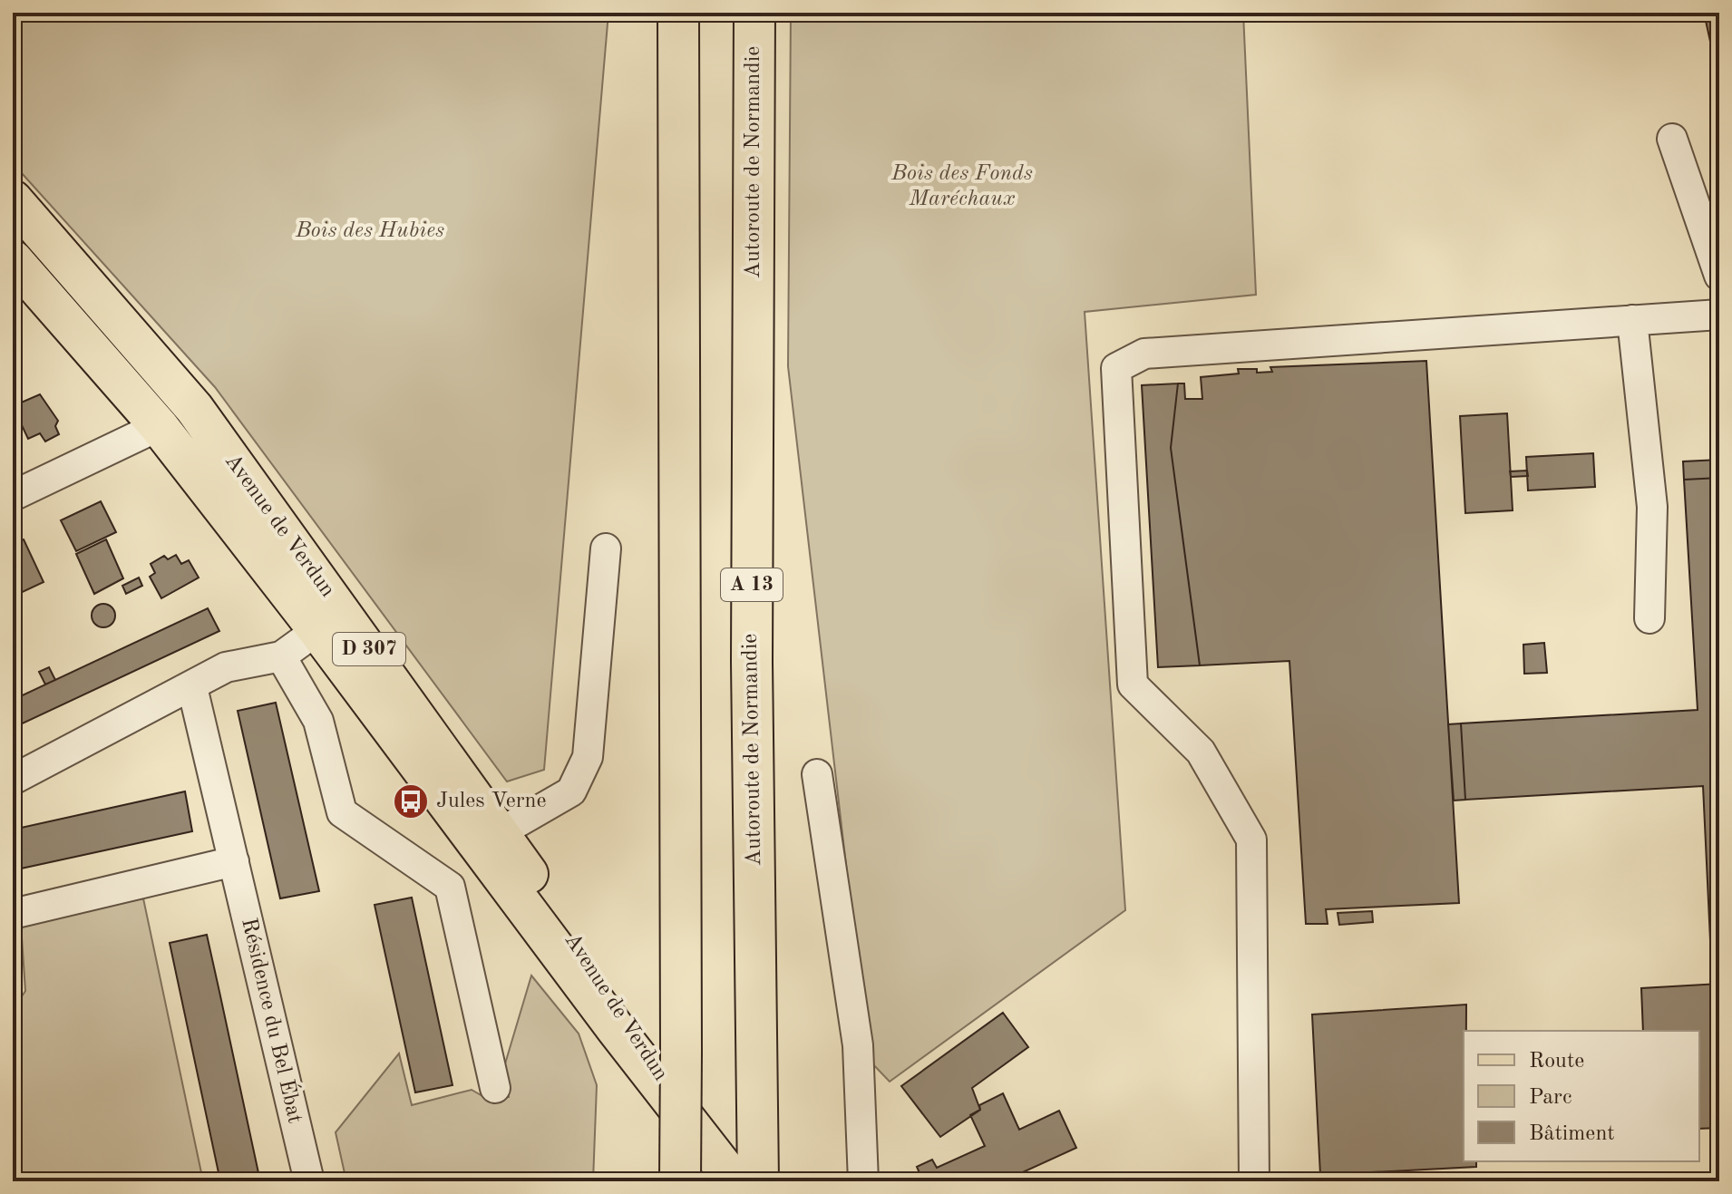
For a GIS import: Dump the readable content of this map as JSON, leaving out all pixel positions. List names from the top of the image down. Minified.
{"streets":{"highway":["Autoroute de Normandie","A 13"],"main road":["Avenue de Verdun","D 307"],"street":["Résidence du Bel Ébat"]},"crossings":[["Autoroute de Normandie","Avenue de Verdun"]],"parks":["Bois des Fonds Maréchaux","Bois des Hubies"],"places":{"bus stop":["Jules Verne"]},"legend":["Route","Parc","Bâtiment"]}
